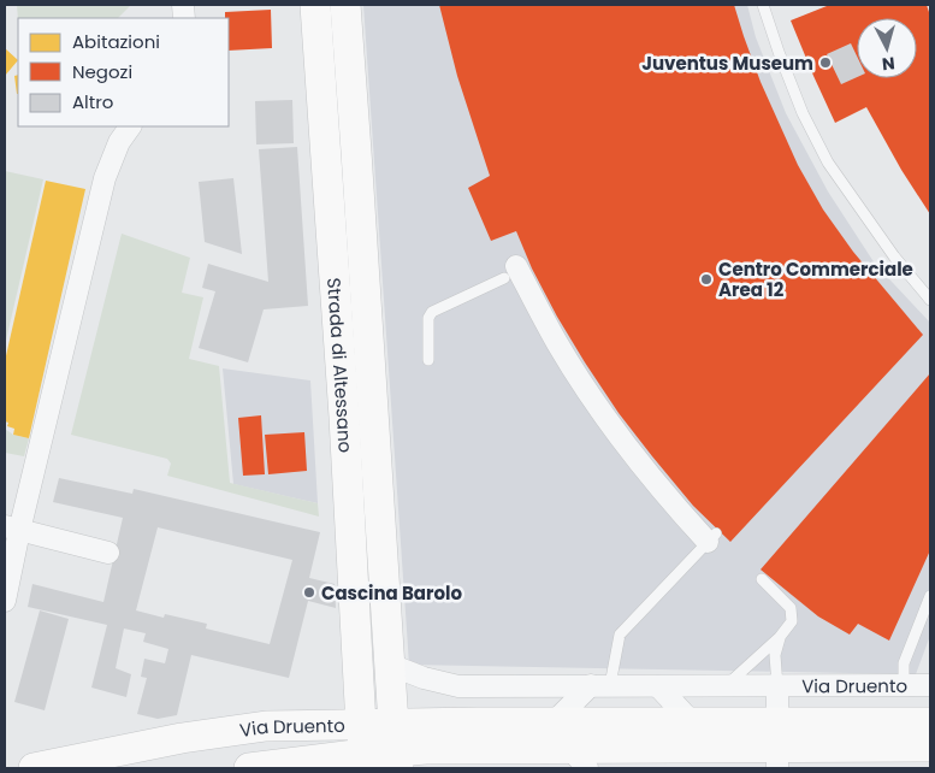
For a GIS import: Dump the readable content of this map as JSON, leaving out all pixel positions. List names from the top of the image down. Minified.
{"streets":{"street":["Strada di Altessano","Via Druento"]},"crossings":[["Strada di Altessano","Via Druento"]],"places":["Juventus Museum","Centro Commerciale Area 12","Cascina Barolo"],"legend":["Abitazioni","Negozi","Altro"],"north":"bottom"}
